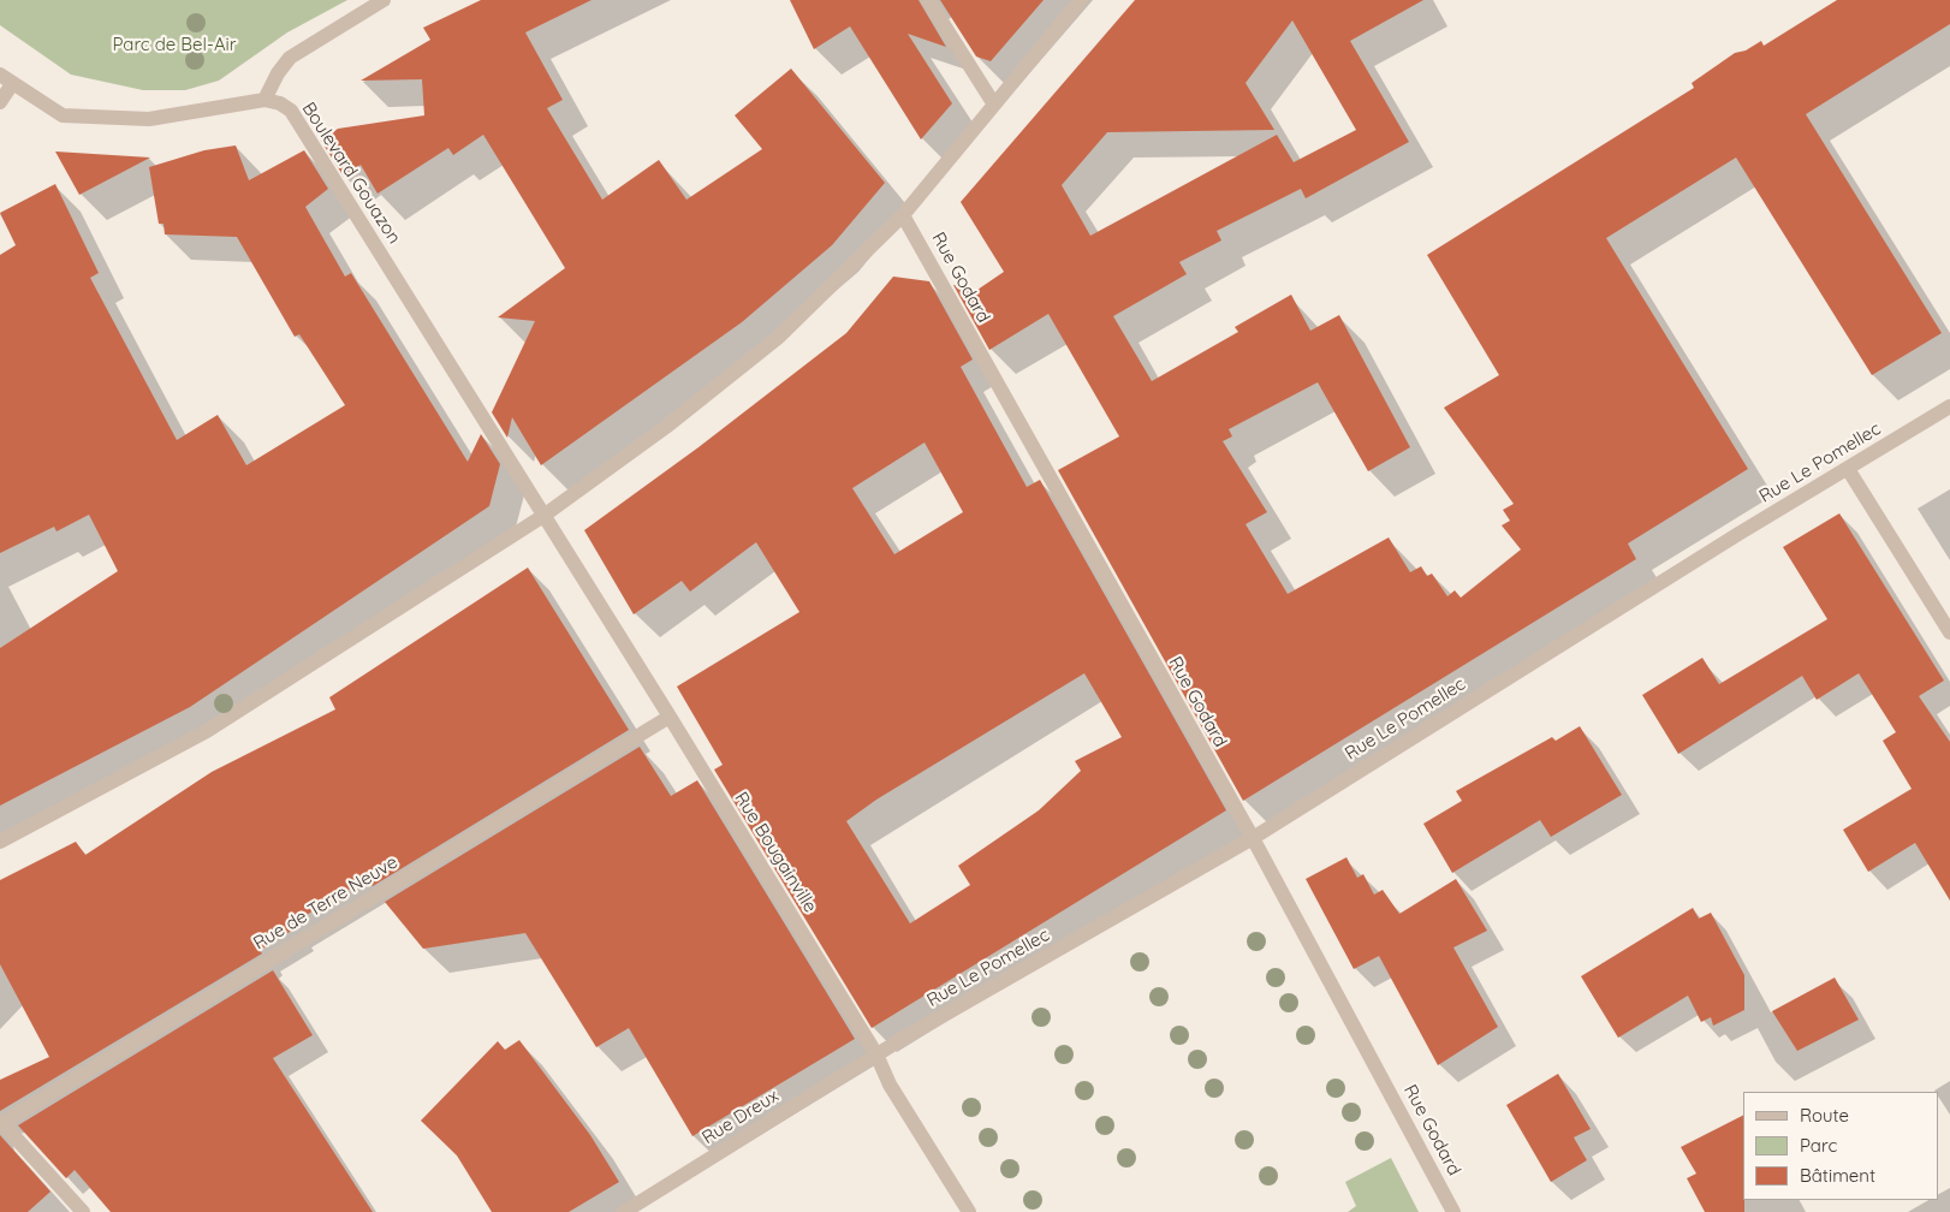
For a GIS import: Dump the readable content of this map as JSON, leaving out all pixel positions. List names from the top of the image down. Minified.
{"streets":{"street":["Boulevard Gouazon","Rue Godard","Rue Le Pomellec","Rue Bougainville","Rue de Terre Neuve","Rue Dreux"]},"crossings":[["Boulevard Gouazon","Rue Bougainville"],["Rue Godard","Rue Le Pomellec"],["Rue Le Pomellec","Rue Bougainville"],["Rue Le Pomellec","Rue Dreux"],["Rue Bougainville","Rue de Terre Neuve"],["Rue Bougainville","Rue Dreux"]],"parks":["Parc de Bel-Air"],"legend":["Route","Parc","Bâtiment"]}
